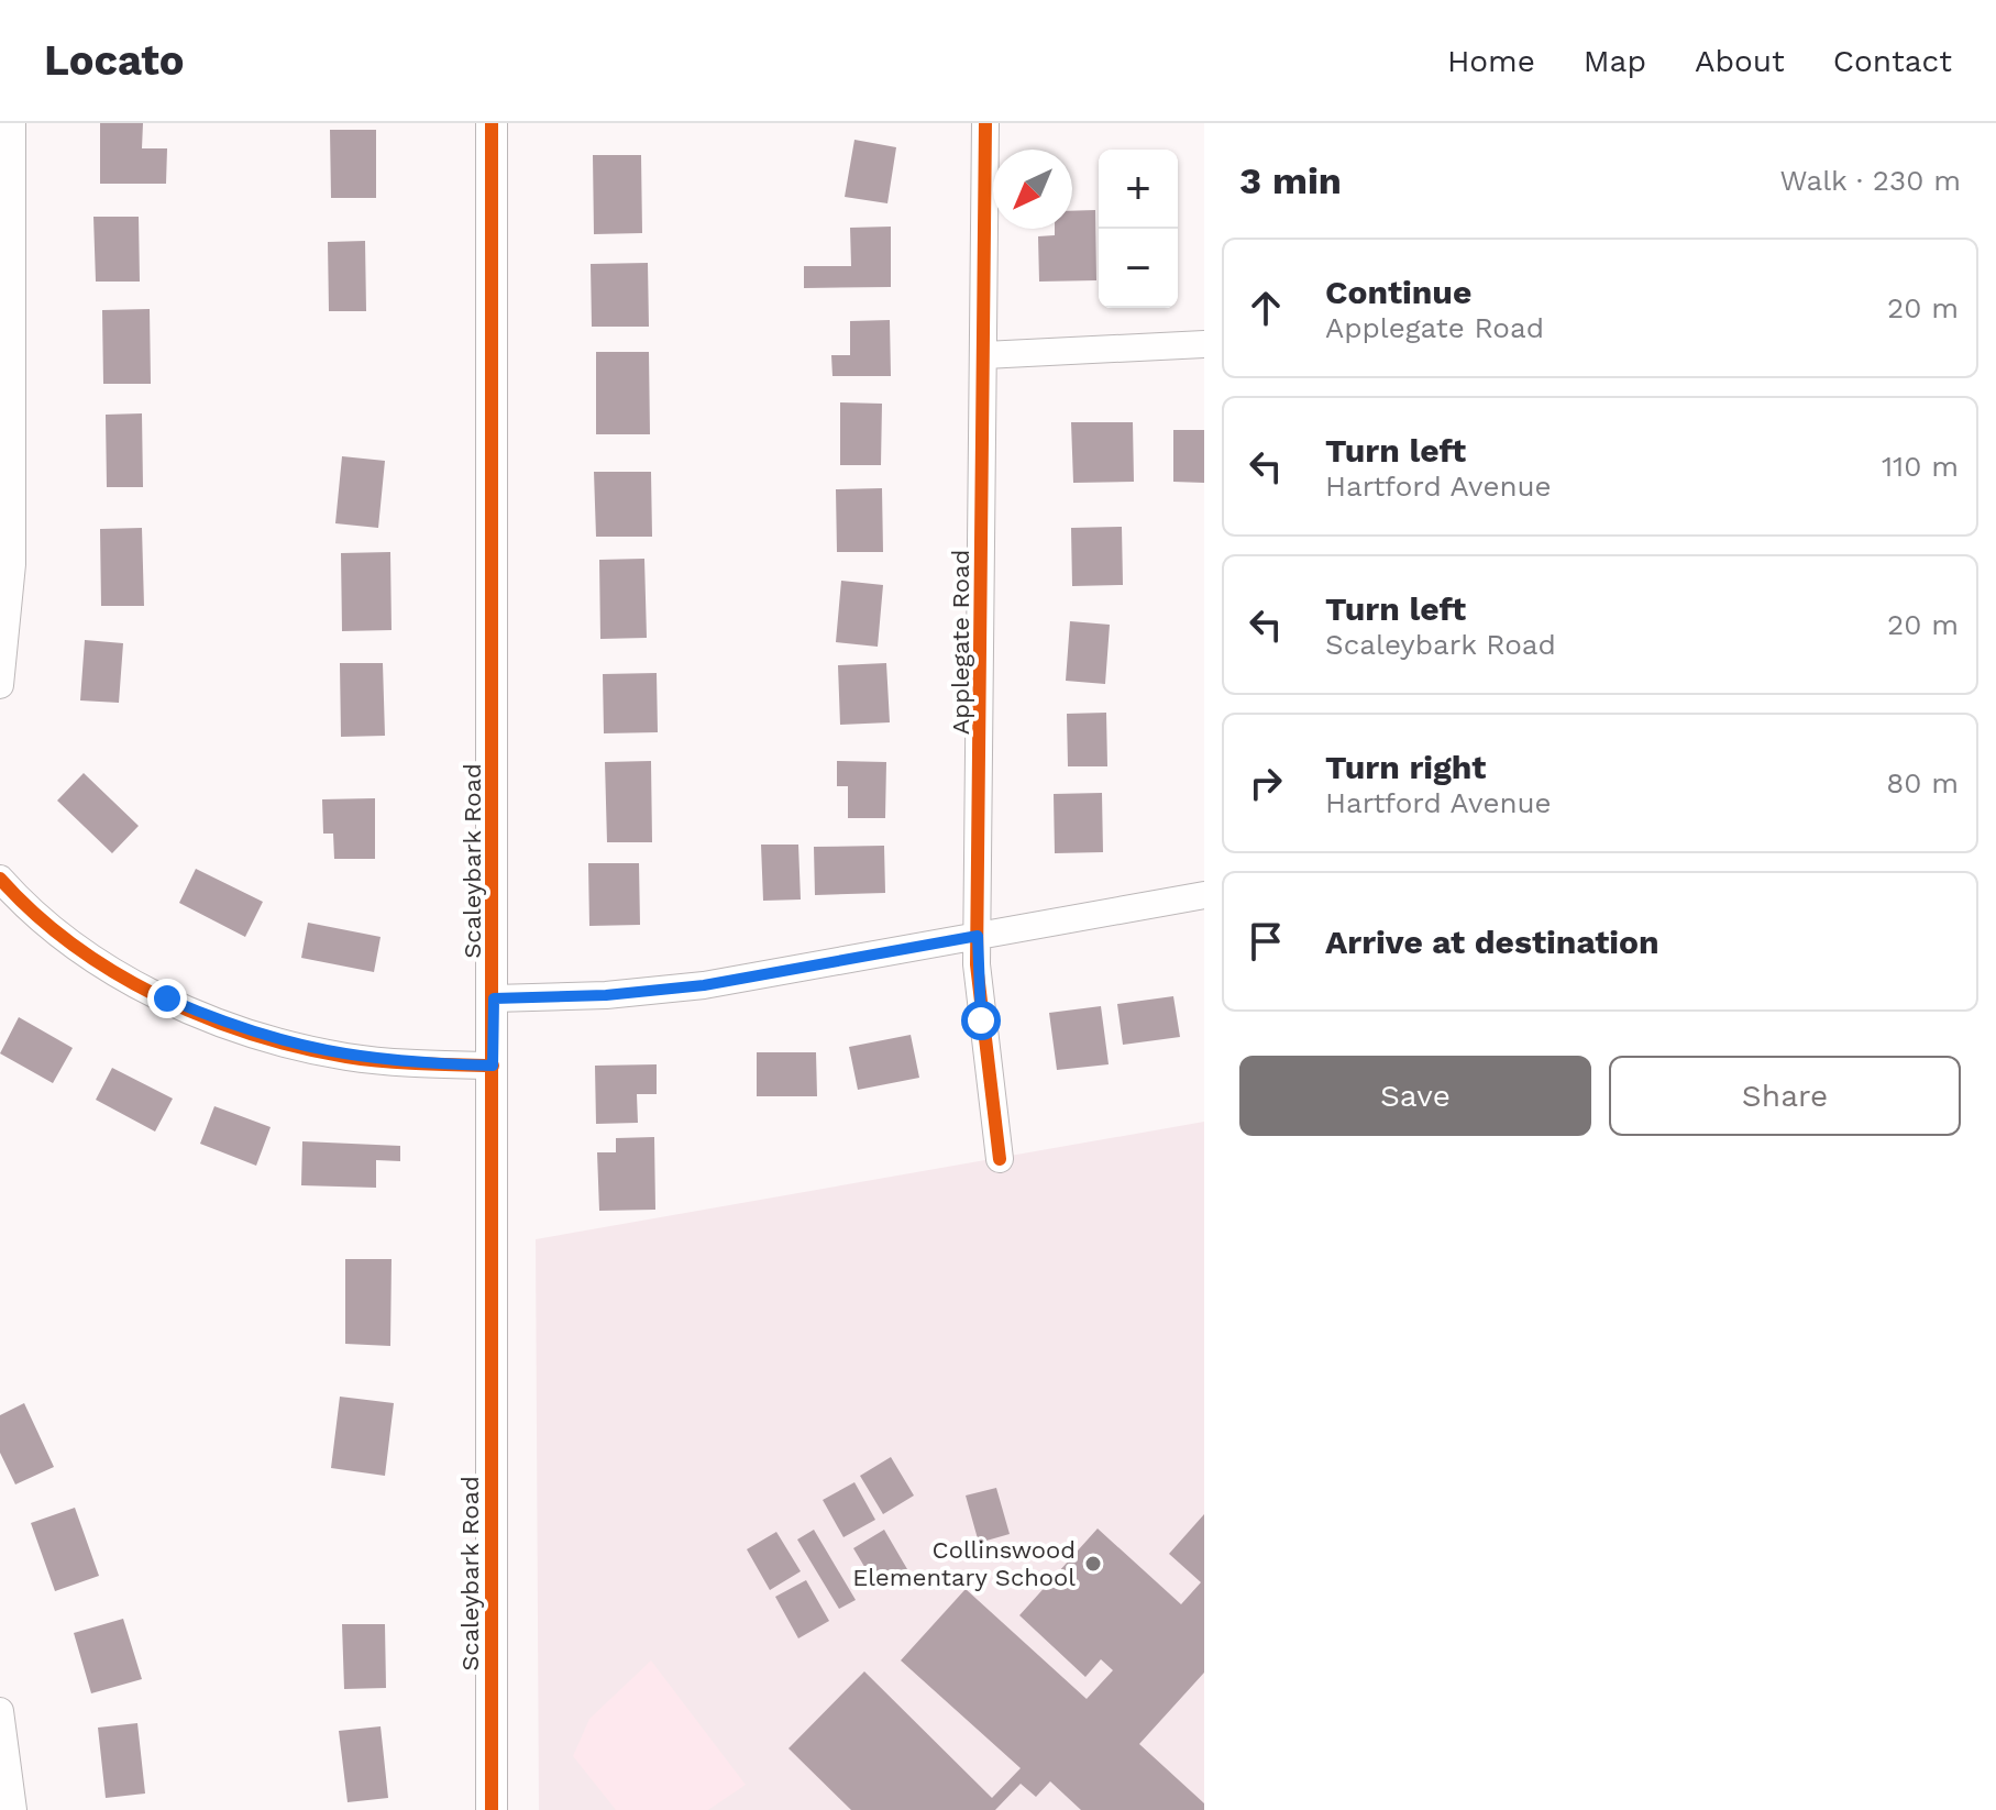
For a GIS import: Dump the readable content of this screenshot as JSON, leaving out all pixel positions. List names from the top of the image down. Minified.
{"streets":{"street":["Applegate Road","Scaleybark Road"]},"places":["Collinswood Elementary School"],"north":"bottom left","page":{"header":"Locato","nav":["Home","Map","About","Contact"],"heading":["3 min","Walk · 230 m"],"map_buttons":["+","−"],"list":[["Continue","Applegate Road","20 m"],["Turn left","Hartford Avenue","110 m"],["Turn left","Scaleybark Road","20 m"],["Turn right","Hartford Avenue","80 m"],"Arrive at destination"],"buttons":["Save","Share"]}}
